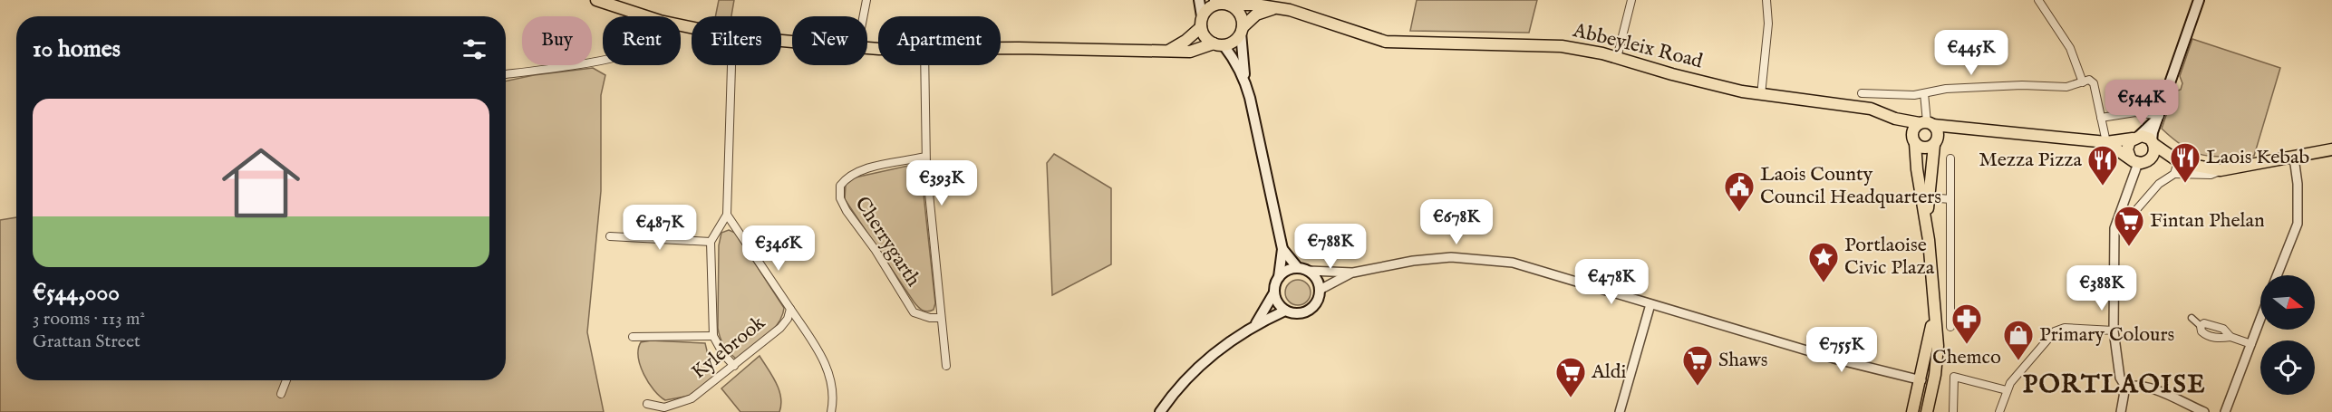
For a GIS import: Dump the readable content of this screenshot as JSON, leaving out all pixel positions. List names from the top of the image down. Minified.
{"streets":{"main road":["Abbeyleix Road"],"street":["Cherrygarth","Kylebrook"]},"districts":["PORTLAOISE"],"places":{"restaurant":["Laois Kebab","Mezza Pizza"],"public building":["Laois County Council Headquarters"],"supermarket":["Fintan Phelan","Shaws","Aldi"],"place":["Portlaoise Civic Plaza"],"pharmacy":["Chemco"],"shop":["Primary Colours"]},"north":"right","page":{"chip":["Buy","Rent","Filters","New","Apartment"],"heading":"10 homes","price":["€445K","€544K","€393K","€678K","€487K","€788K","€346K","€478K","€388K","€755K"],"list":[{"name":"€544,000","note":"3 rooms · 113 m² · Grattan Street"}]}}
